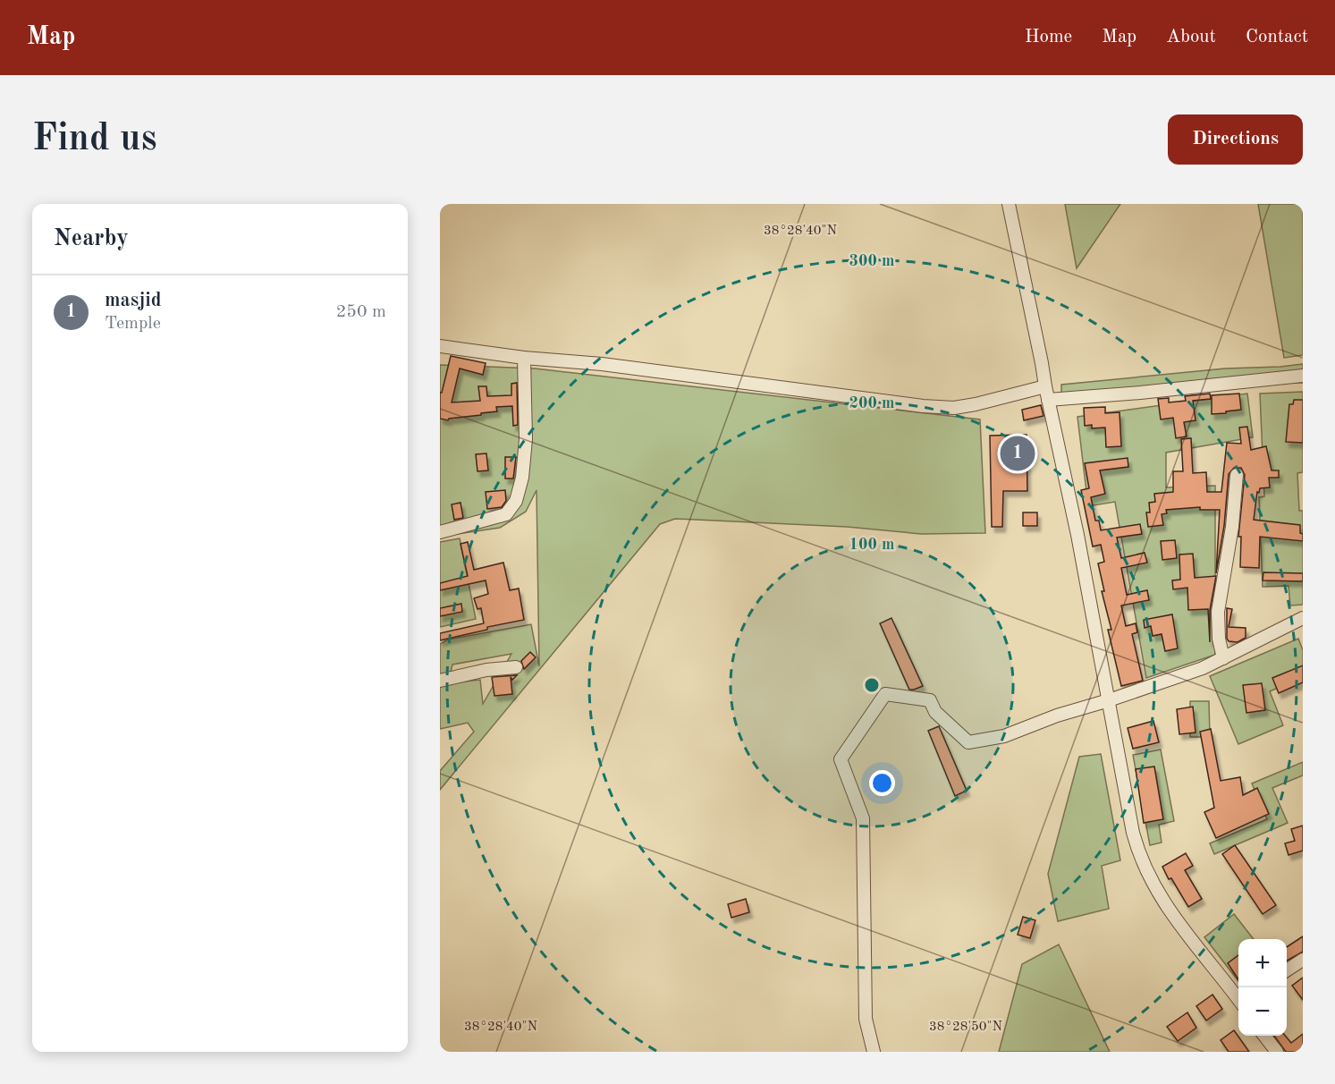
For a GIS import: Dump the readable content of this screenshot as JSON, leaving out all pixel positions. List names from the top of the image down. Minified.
{"page":{"header":"Map","nav":["Home","Map","About","Contact"],"buttons":"Directions","title":"Find us","heading":"Nearby","list":[{"mark":"1","name":"masjid","note":"Temple","value":"250 m"}],"pins":"1","map_buttons":["+","−"]},"coordinates":["38°28'40\"N","38°28'50\"N"],"rings":["300 m","200 m","100 m"]}
